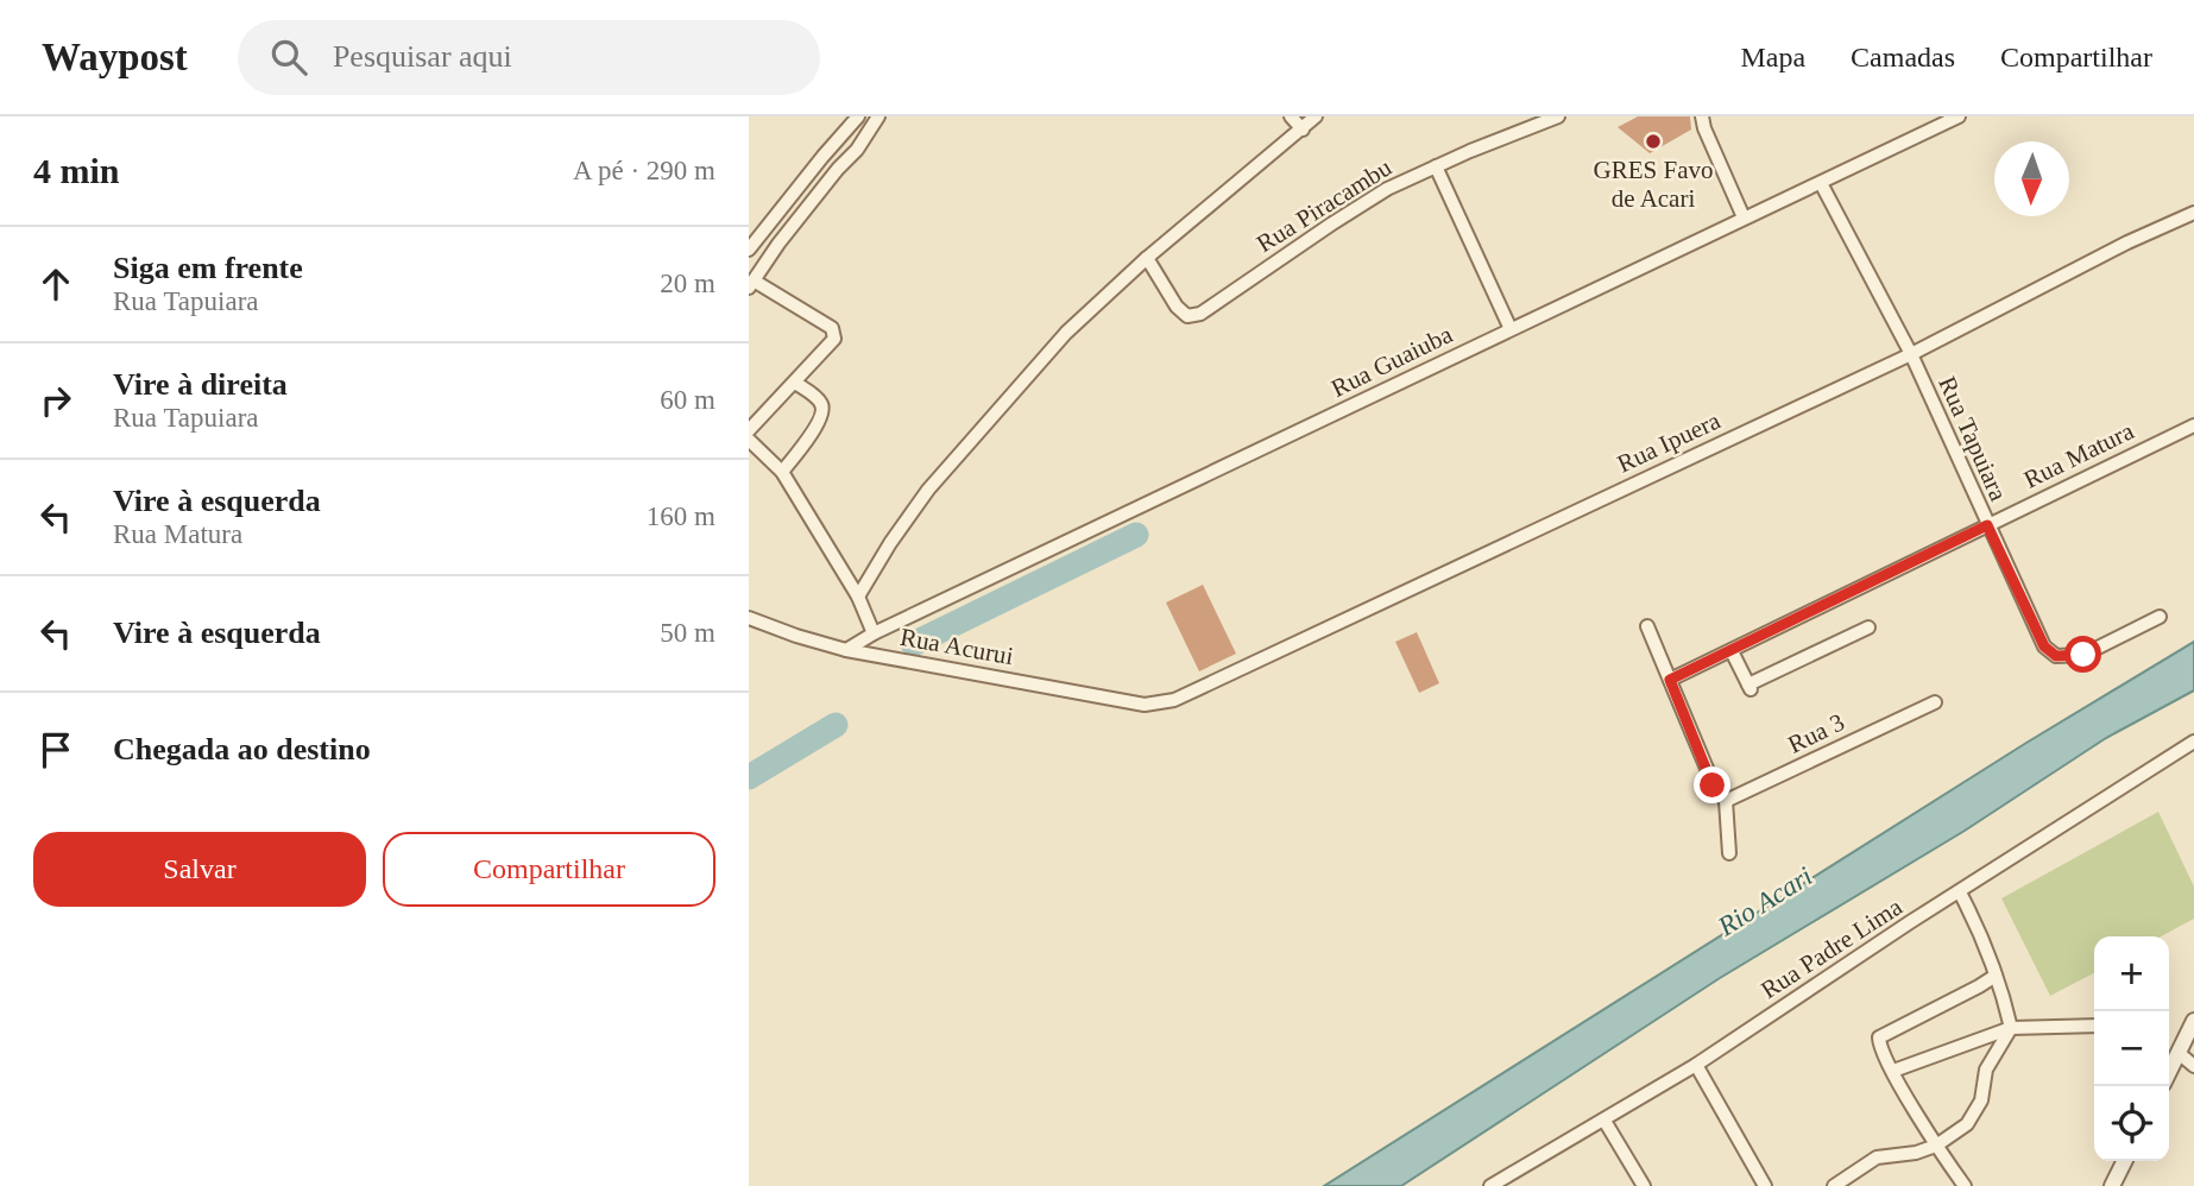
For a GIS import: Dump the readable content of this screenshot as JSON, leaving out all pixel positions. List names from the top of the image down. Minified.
{"streets":{"street":["Rua Piracambu","Rua Guaiuba","Rua Tapuiara","Rua Ipuera","Rua Matura","Rua Acurui","Rua 3","Rua Padre Lima"]},"crossings":[["Rua Guaiuba","Rua Tapuiara"],["Rua Guaiuba","Rua Acurui"],["Rua Tapuiara","Rua Ipuera"],["Rua Tapuiara","Rua Matura"],["Rua Ipuera","Rua Acurui"]],"water":["Rio Acari"],"places":["GRES Favo de Acari"],"north":"bottom","page":{"header":"Waypost","search":"Pesquisar aqui","nav":["Mapa","Camadas","Compartilhar"],"heading":["4 min","A pé · 290 m"],"list":[["Siga em frente","Rua Tapuiara","20 m"],["Vire à direita","Rua Tapuiara","60 m"],["Vire à esquerda","Rua Matura","160 m"],["Vire à esquerda","50 m"],"Chegada ao destino"],"buttons":["Salvar","Compartilhar"],"map_buttons":["+","−"]}}
